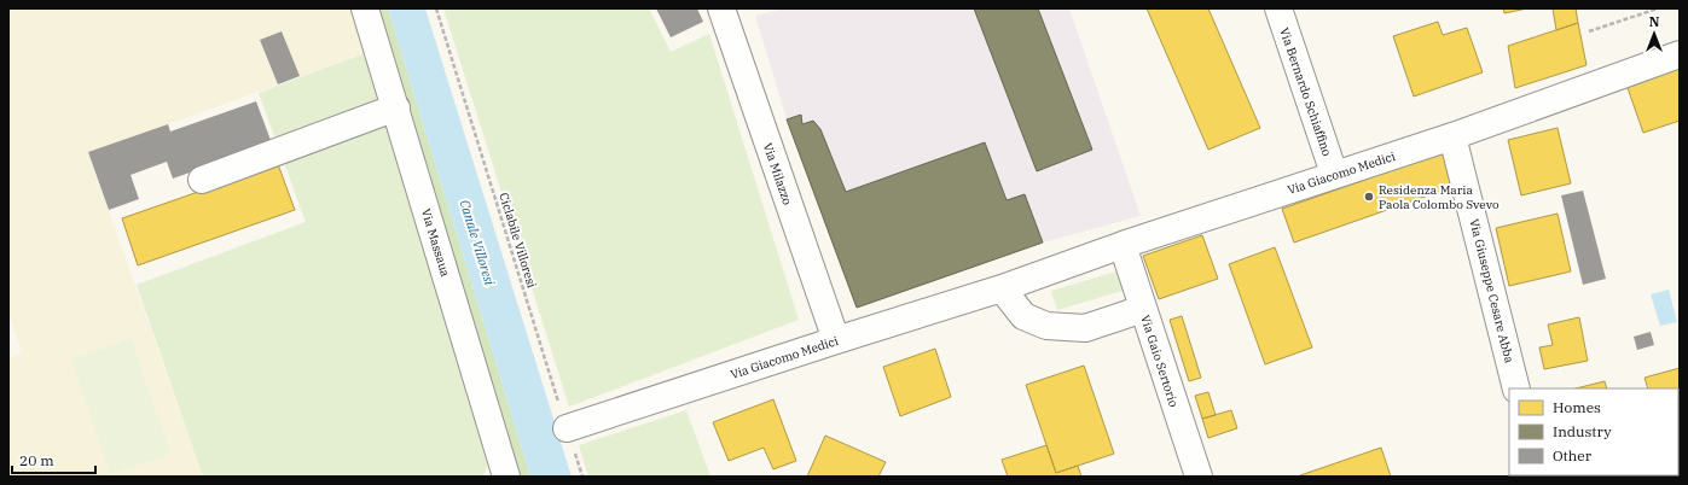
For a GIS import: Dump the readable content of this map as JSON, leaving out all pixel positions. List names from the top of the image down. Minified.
{"streets":{"street":["Via Bernardo Schiaffino","Via Giacomo Medici","Via Milazzo","Via Massaua","Via Giuseppe Cesare Abba","Via Gaio Sertorio"],"path":["Ciclabile Villoresi"]},"crossings":[["Via Bernardo Schiaffino","Via Giacomo Medici"],["Via Giacomo Medici","Via Milazzo"],["Via Giacomo Medici","Ciclabile Villoresi"],["Via Giacomo Medici","Via Giuseppe Cesare Abba"],["Via Giacomo Medici","Via Gaio Sertorio"]],"water":["Canale Villoresi"],"places":["Residenza Maria Paola Colombo Svevo"],"legend":["Homes","Industry","Other"],"scale_bar":"20 m","north":"top"}
